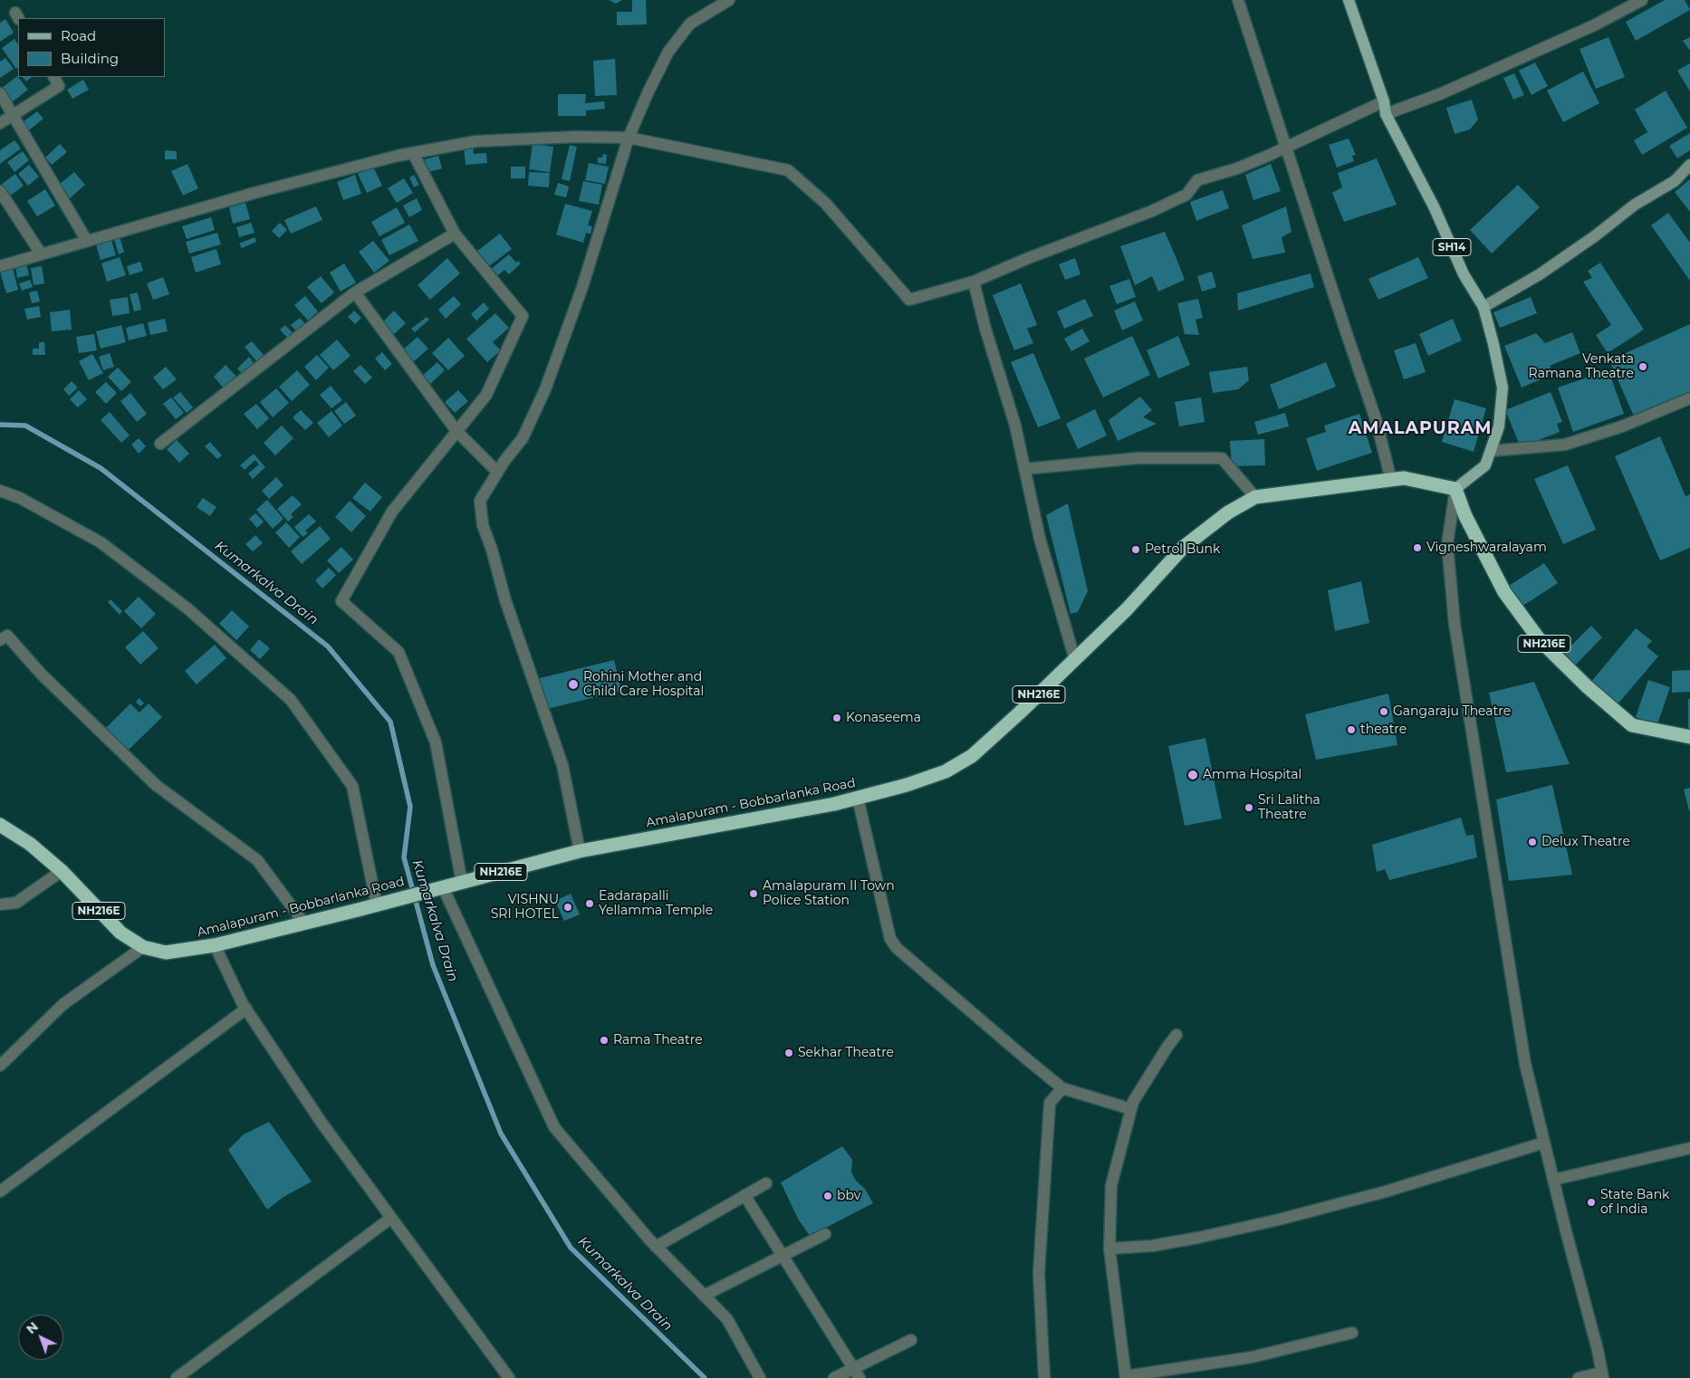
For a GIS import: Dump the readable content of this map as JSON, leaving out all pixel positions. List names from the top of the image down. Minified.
{"streets":{"highway":["NH216E","Amalapuram - Bobbarlanka Road"],"main road":["SH14"]},"crossings":[["SH14","NH216E"],["SH14","Amalapuram - Bobbarlanka Road"],["NH216E","Amalapuram - Bobbarlanka Road"]],"districts":["AMALAPURAM"],"water":["Kumarkalva Drain"],"places":["Venkata Ramana Theatre","Vigneshwaralayam","Petrol Bunk","Rohini Mother and Child Care Hospital","Gangaraju Theatre","Konaseema","theatre","Amma Hospital","Sri Lalitha Theatre","Delux Theatre","Amalapuram II Town Police Station","Eadarapalli Yellamma Temple","VISHNU SRI HOTEL","Rama Theatre","Sekhar Theatre","bbv","State Bank of India"],"legend":["Road","Building"],"north":"top left"}
